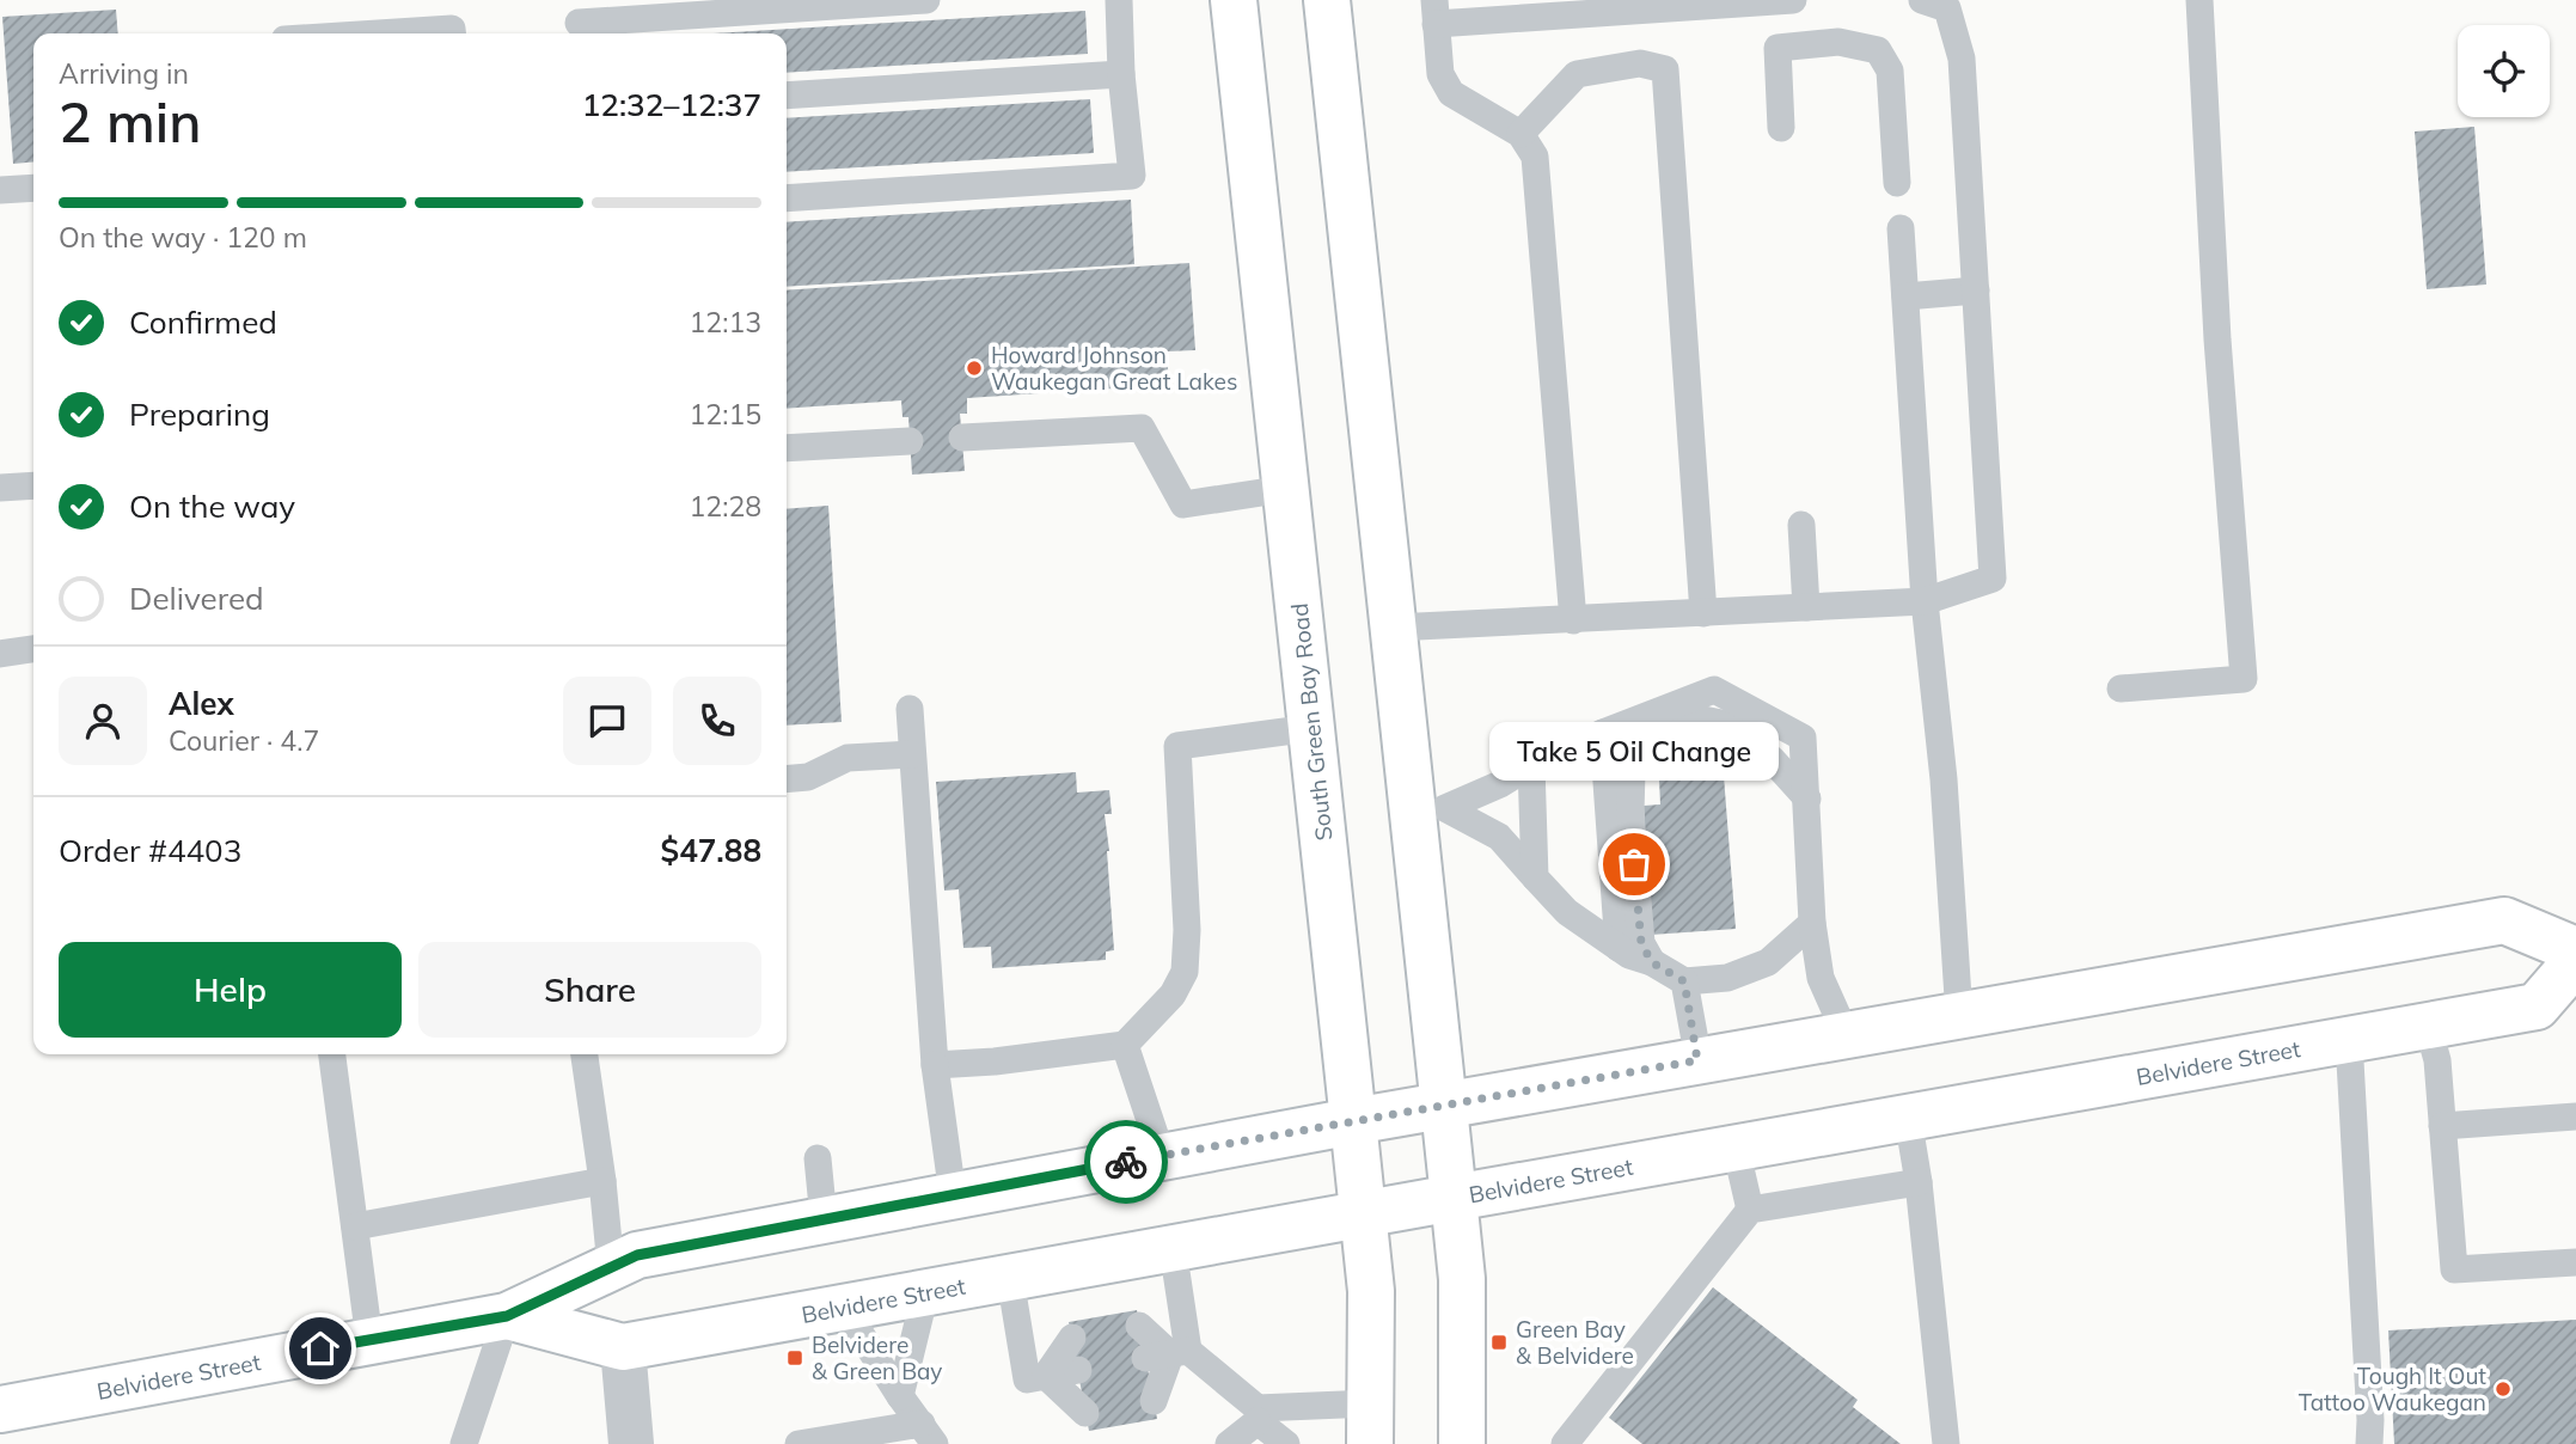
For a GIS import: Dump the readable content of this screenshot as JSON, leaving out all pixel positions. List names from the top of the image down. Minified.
{"streets":{"main road":["South Green Bay Road","Belvidere Street"]},"crossings":[["South Green Bay Road","Belvidere Street"]],"places":{"other":["Howard Johnson Waukegan Great Lakes","Take 5 Oil Change","Tough It Out Tattoo Waukegan"],"transit":["Green Bay & Belvidere","Belvidere & Green Bay"]},"page":{"heading":["2 min","Arriving in","12:32–12:37"],"panel":["Alex","Courier · 4.7","Order #4403","$47.88"],"bar":"On the way · 120 m","list":[["Confirmed","12:13"],["Preparing","12:15"],["On the way","12:28"],"Delivered"],"bubble":"Take 5 Oil Change","buttons":["Help","Share"]}}
